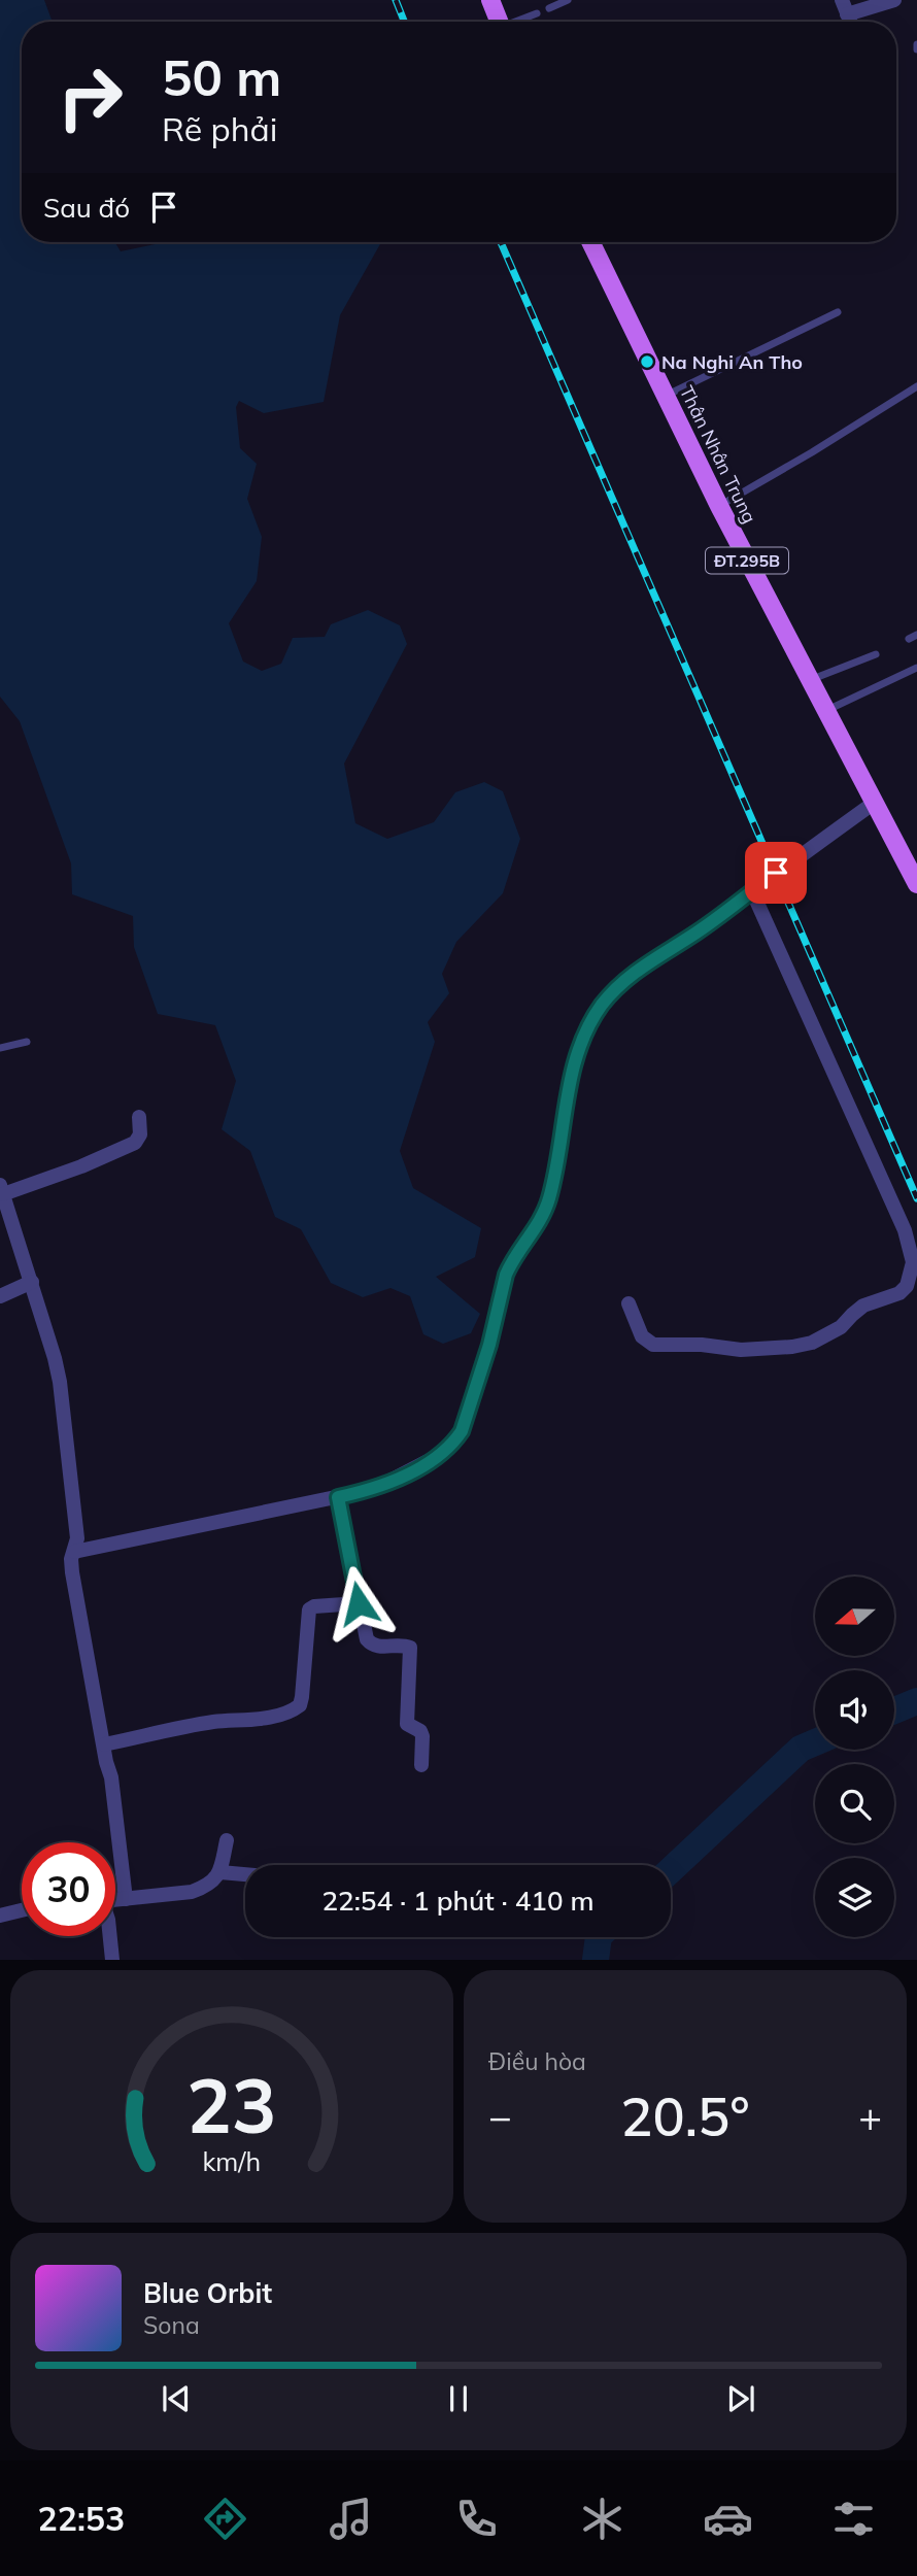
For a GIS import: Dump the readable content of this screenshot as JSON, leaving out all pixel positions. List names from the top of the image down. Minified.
{"streets":{"main road":["Thân Nhân Trung","ĐT.295B"]},"places":["Na Nghi An Tho"],"north":"left","page":{"turn":["50 m","Rẽ phải"],"then":"Sau đó","limit":"30","trip":"22:54 · 1 phút · 410 m","tile":"Điều hòa","heat":["−","20.5°","+"],"song":["Blue Orbit","Sona"],"tabs":"22:53","gauge":["23","km/h"]}}
